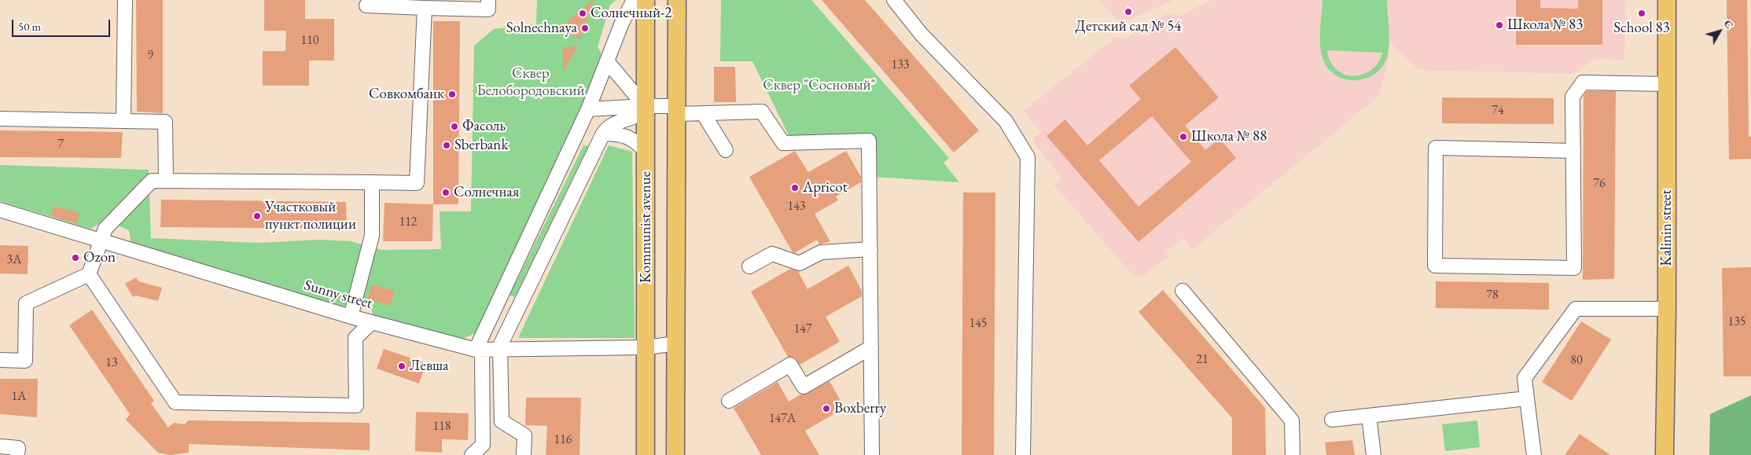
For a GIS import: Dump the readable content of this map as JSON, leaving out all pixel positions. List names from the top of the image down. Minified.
{"streets":{"main road":["Kommunist avenue","Kalinin street"],"street":["Sunny street"]},"crossings":[["Kommunist avenue","Sunny street"]],"parks":["Сквер Белобородовский","Сквер \"Сосновый\""],"places":["Детский сад № 54","Солнечный-2","School 83","Школа № 83","Solnechnaya","Совкомбанк","Фасоль","Школа № 88","Sberbank","Apricot","Солнечная","Участковый пункт полиции","Ozon","Левша","Boxberry"],"house_numbers":["110","9","133","74","7","76","143","112","3А","78","135","145","147","21","80","13","1А","147А","118","116"],"scale_bar":"50 m","north":"top right"}
